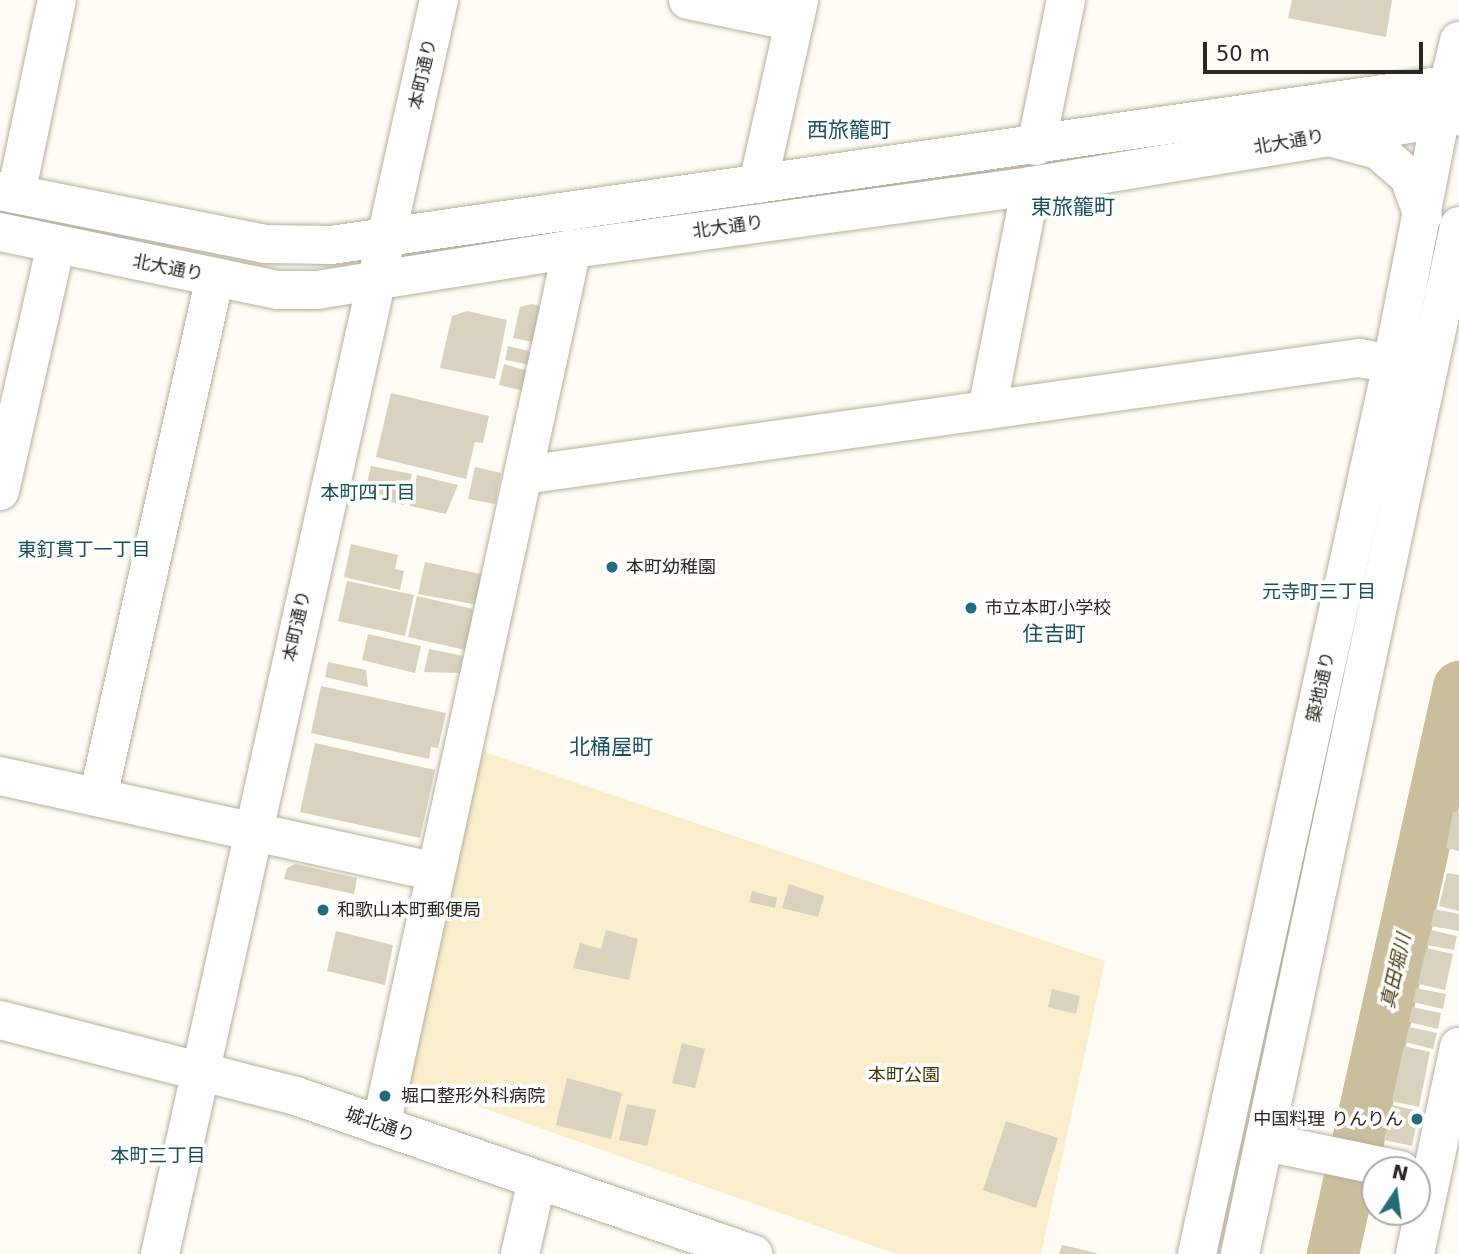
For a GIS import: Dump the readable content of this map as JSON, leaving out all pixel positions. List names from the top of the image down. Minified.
{"streets":{"main road":["本町通り","北大通り","築地通り","城北通り"]},"crossings":[["本町通り","北大通り"],["本町通り","城北通り"],["北大通り","築地通り"]],"districts":["西旅籠町","東旅籠町","本町四丁目","東釘貫丁一丁目","元寺町三丁目","住吉町","北桶屋町","本町三丁目"],"water":["真田堀川"],"parks":["本町公園"],"places":["本町幼稚園","市立本町小学校","和歌山本町郵便局","堀口整形外科病院","中国料理 りんりん"],"scale_bar":"50 m","north":"top"}
